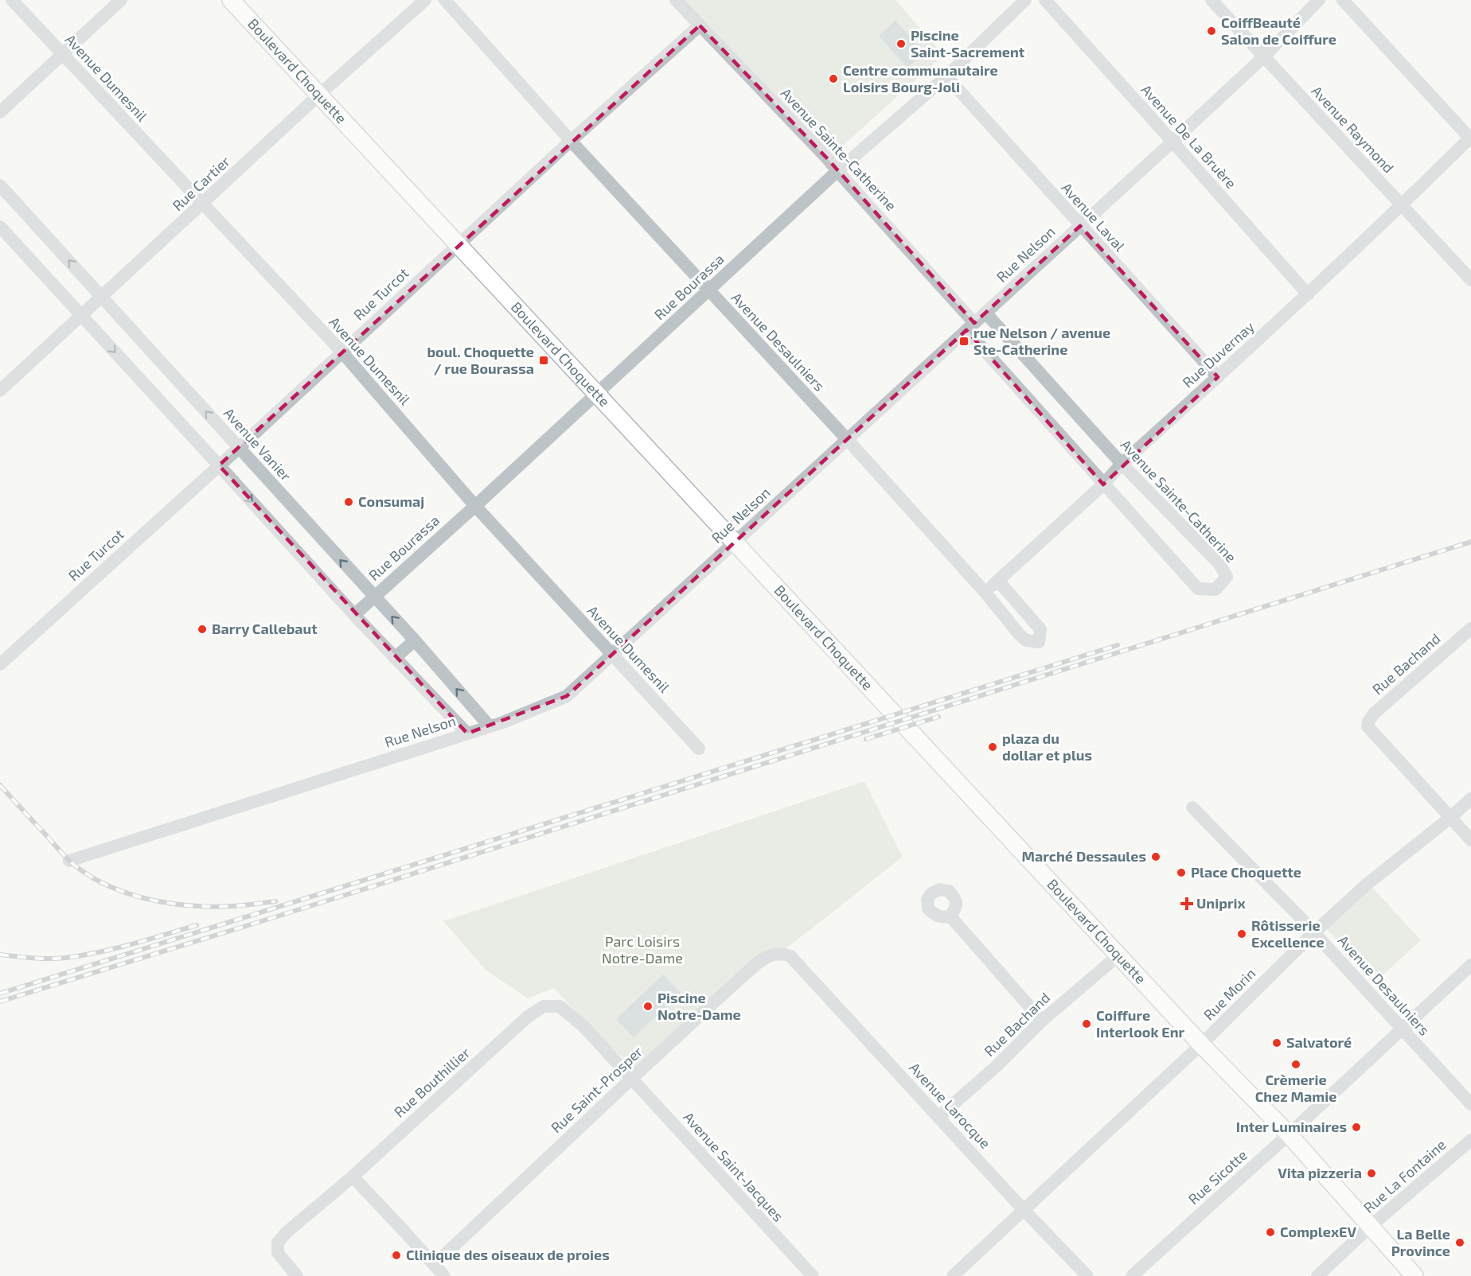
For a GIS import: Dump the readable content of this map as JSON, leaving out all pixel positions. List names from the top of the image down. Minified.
{"streets":{"main road":["Boulevard Choquette"],"street":["Avenue Dumesnil","Avenue Raymond","Avenue De La Bruère","Avenue Sainte-Catherine","Rue Cartier","Avenue Laval","Rue Nelson","Rue Bourassa","Rue Turcot","Avenue Desaulniers","Rue Duvernay","Avenue Vanier","Rue Bachand","Rue Morin","Rue Bouthillier","Rue Saint-Prosper","Avenue Larocque","Avenue Saint-Jacques","Rue La Fontaine","Rue Sicotte"]},"crossings":[["Boulevard Choquette","Rue Cartier"],["Boulevard Choquette","Rue Nelson"],["Boulevard Choquette","Rue Bourassa"],["Boulevard Choquette","Rue Turcot"],["Boulevard Choquette","Rue Bachand"],["Boulevard Choquette","Rue Morin"],["Boulevard Choquette","Rue La Fontaine"],["Boulevard Choquette","Rue Sicotte"],["Avenue Dumesnil","Rue Cartier"],["Avenue Dumesnil","Rue Nelson"],["Avenue Dumesnil","Rue Bourassa"],["Avenue Dumesnil","Rue Turcot"],["Avenue Raymond","Rue Nelson"],["Avenue Raymond","Rue Duvernay"],["Avenue De La Bruère","Rue Nelson"],["Avenue De La Bruère","Rue Duvernay"],["Avenue Sainte-Catherine","Rue Nelson"],["Avenue Sainte-Catherine","Rue Bourassa"],["Avenue Sainte-Catherine","Rue Turcot"],["Avenue Sainte-Catherine","Rue Duvernay"],["Rue Cartier","Avenue Vanier"],["Avenue Laval","Rue Nelson"],["Avenue Laval","Rue Bourassa"],["Avenue Laval","Rue Duvernay"],["Rue Nelson","Avenue Desaulniers"],["Rue Nelson","Avenue Vanier"],["Rue Bourassa","Avenue Desaulniers"],["Rue Bourassa","Avenue Vanier"],["Rue Turcot","Avenue Desaulniers"],["Rue Turcot","Avenue Vanier"],["Avenue Desaulniers","Rue Duvernay"],["Avenue Desaulniers","Rue Morin"],["Avenue Desaulniers","Rue Sicotte"],["Rue Bachand","Rue Morin"],["Rue Bachand","Avenue Larocque"],["Rue Morin","Avenue Larocque"],["Rue Bouthillier","Rue Saint-Prosper"],["Rue Bouthillier","Avenue Saint-Jacques"],["Rue Saint-Prosper","Avenue Larocque"],["Rue Saint-Prosper","Avenue Saint-Jacques"]],"parks":["Parc Loisirs Notre-Dame"],"places":{"other":["CoiffBeauté Salon de Coiffure","Piscine Saint-Sacrement","Centre communautaire Loisirs Bourg-Joli","Consumaj","Barry Callebaut","plaza du dollar et plus","Marché Dessaules","Place Choquette","Rôtisserie Excellence","Piscine Notre-Dame","Coiffure Interlook Enr","Salvatoré","Crèmerie Chez Mamie","Inter Luminaires","Vita pizzeria","ComplexEV","La Belle Province","Clinique des oiseaux de proies"],"transit":["rue Nelson / avenue Ste-Catherine","boul. Choquette / rue Bourassa"],"health":["Uniprix"]}}
